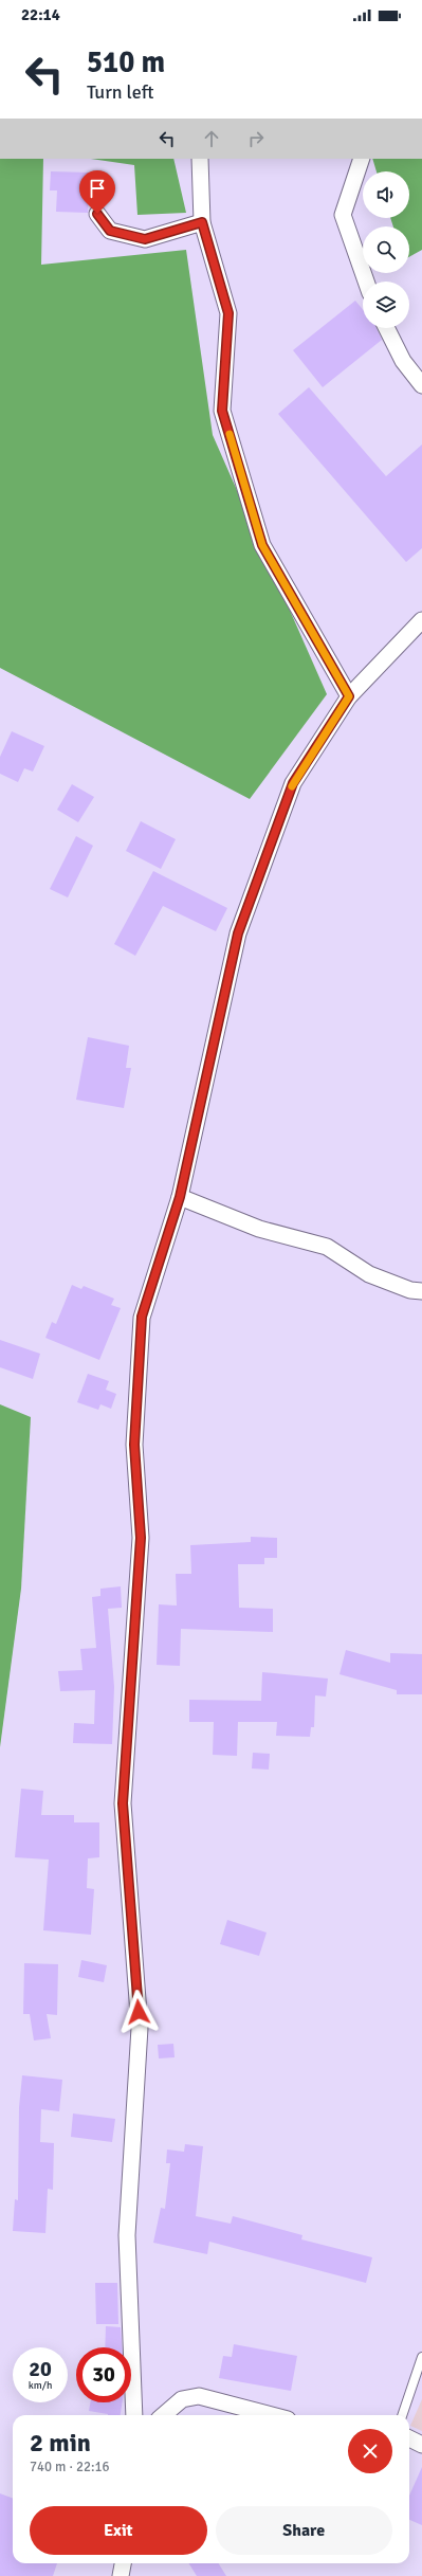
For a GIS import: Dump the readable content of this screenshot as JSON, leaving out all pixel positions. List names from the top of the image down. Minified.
{"page":{"status":"22:14","turn":["510 m","Turn left"],"speed":"20 km/h","limit":"30","heading":["2 min","740 m · 22:16"],"buttons":["Exit","Share"]}}
